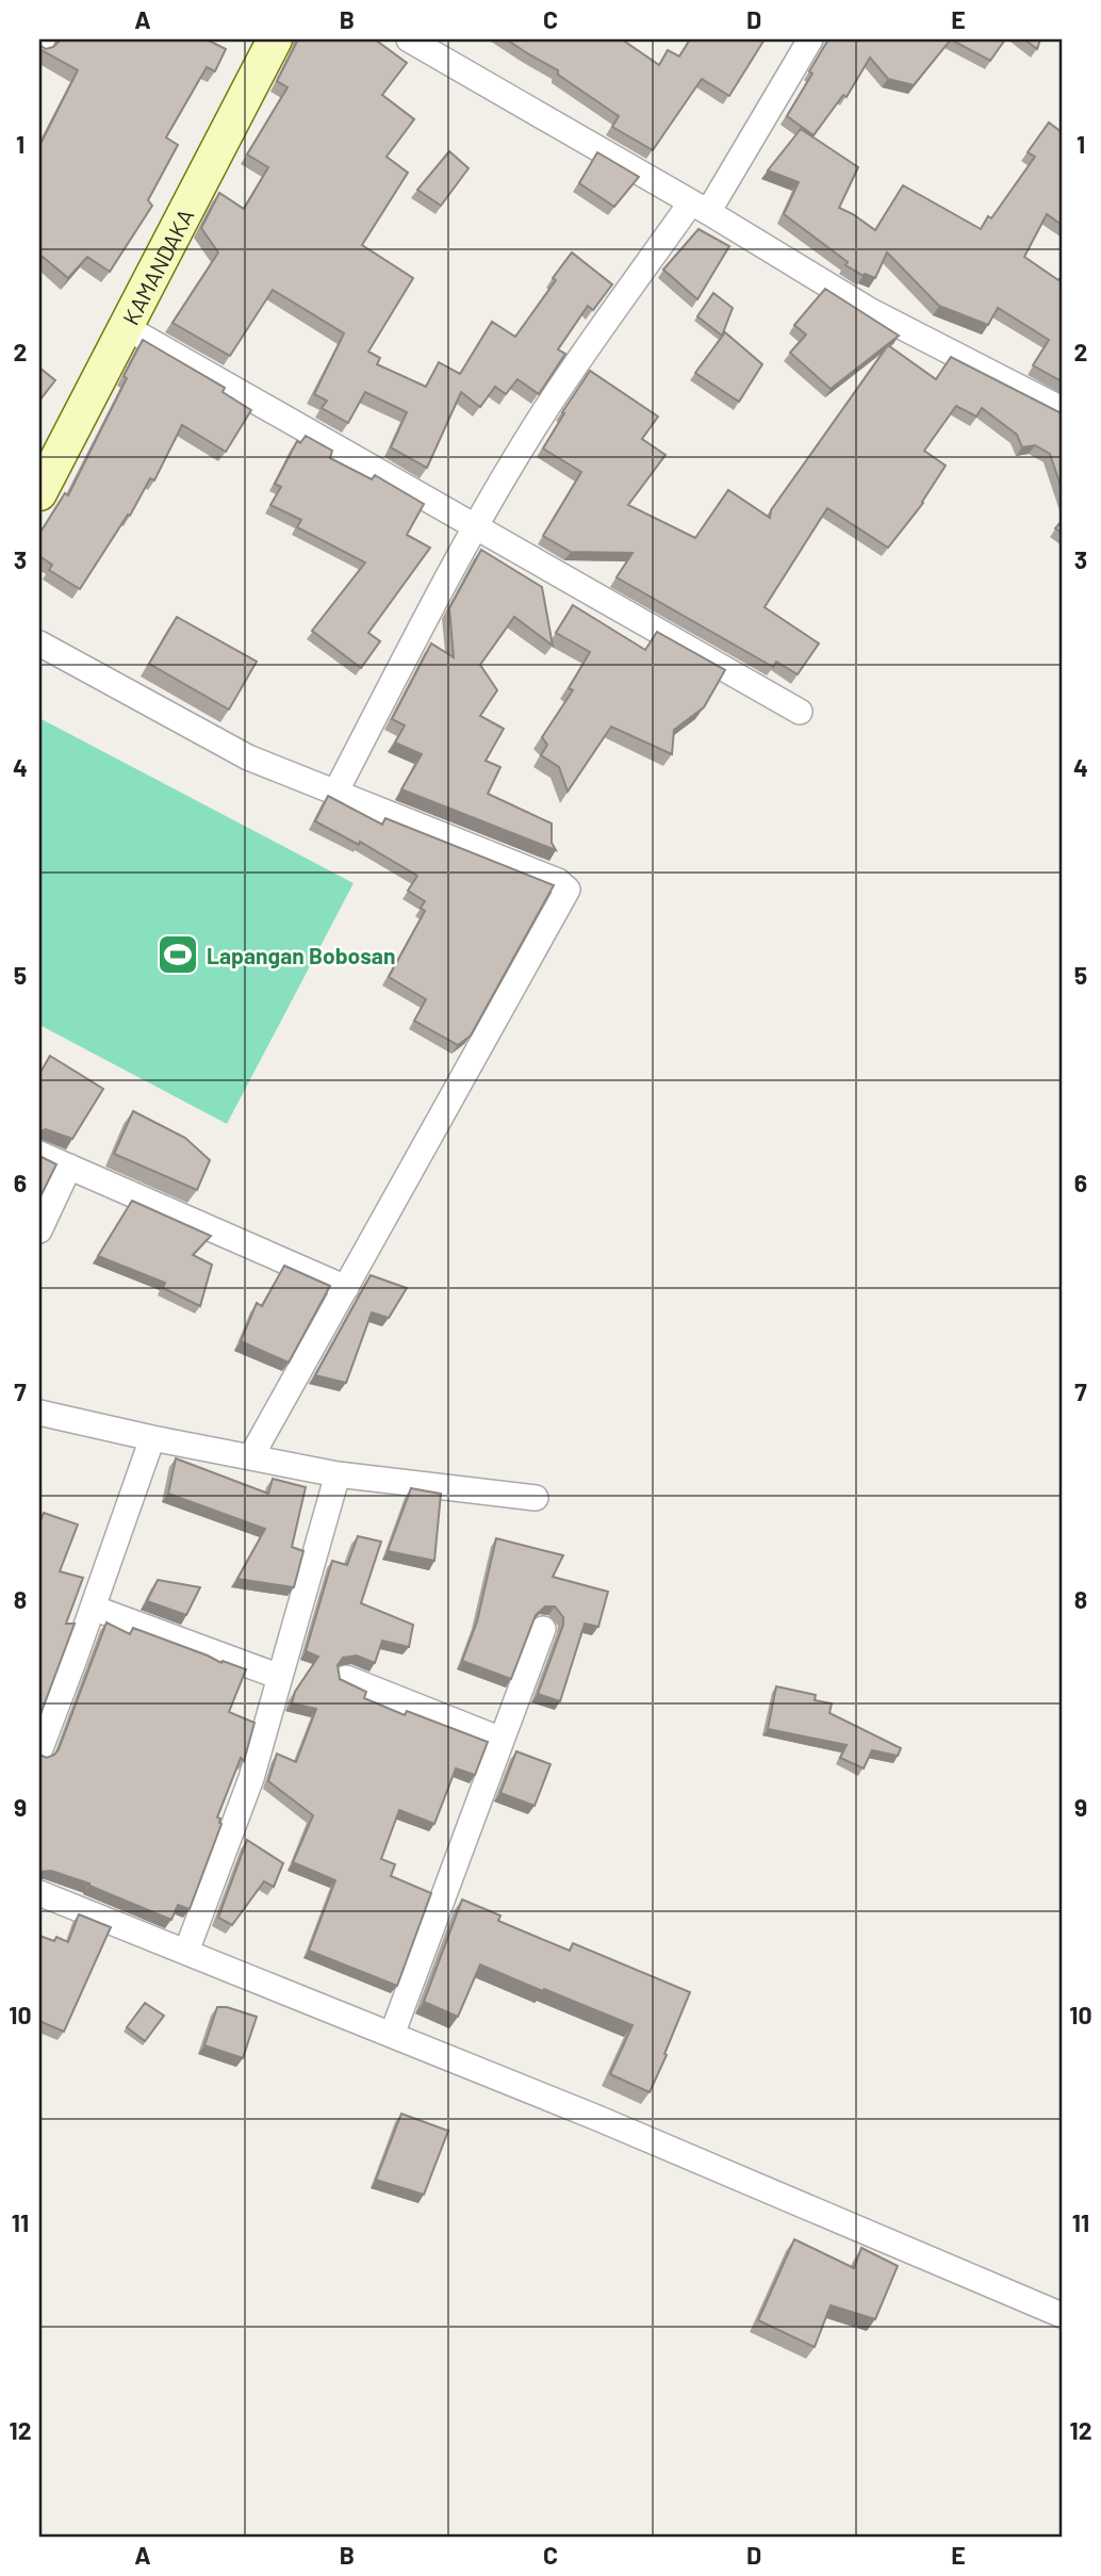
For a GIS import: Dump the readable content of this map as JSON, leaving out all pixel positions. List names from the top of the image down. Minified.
{"streets":{"street":["KAMANDAKA"]},"places":{"sports":["Lapangan Bobosan"]},"grid":{"columns":["A","B","C","D","E"],"rows":["1","2","3","4","5","6","7","8","9","10","11","12"]}}
